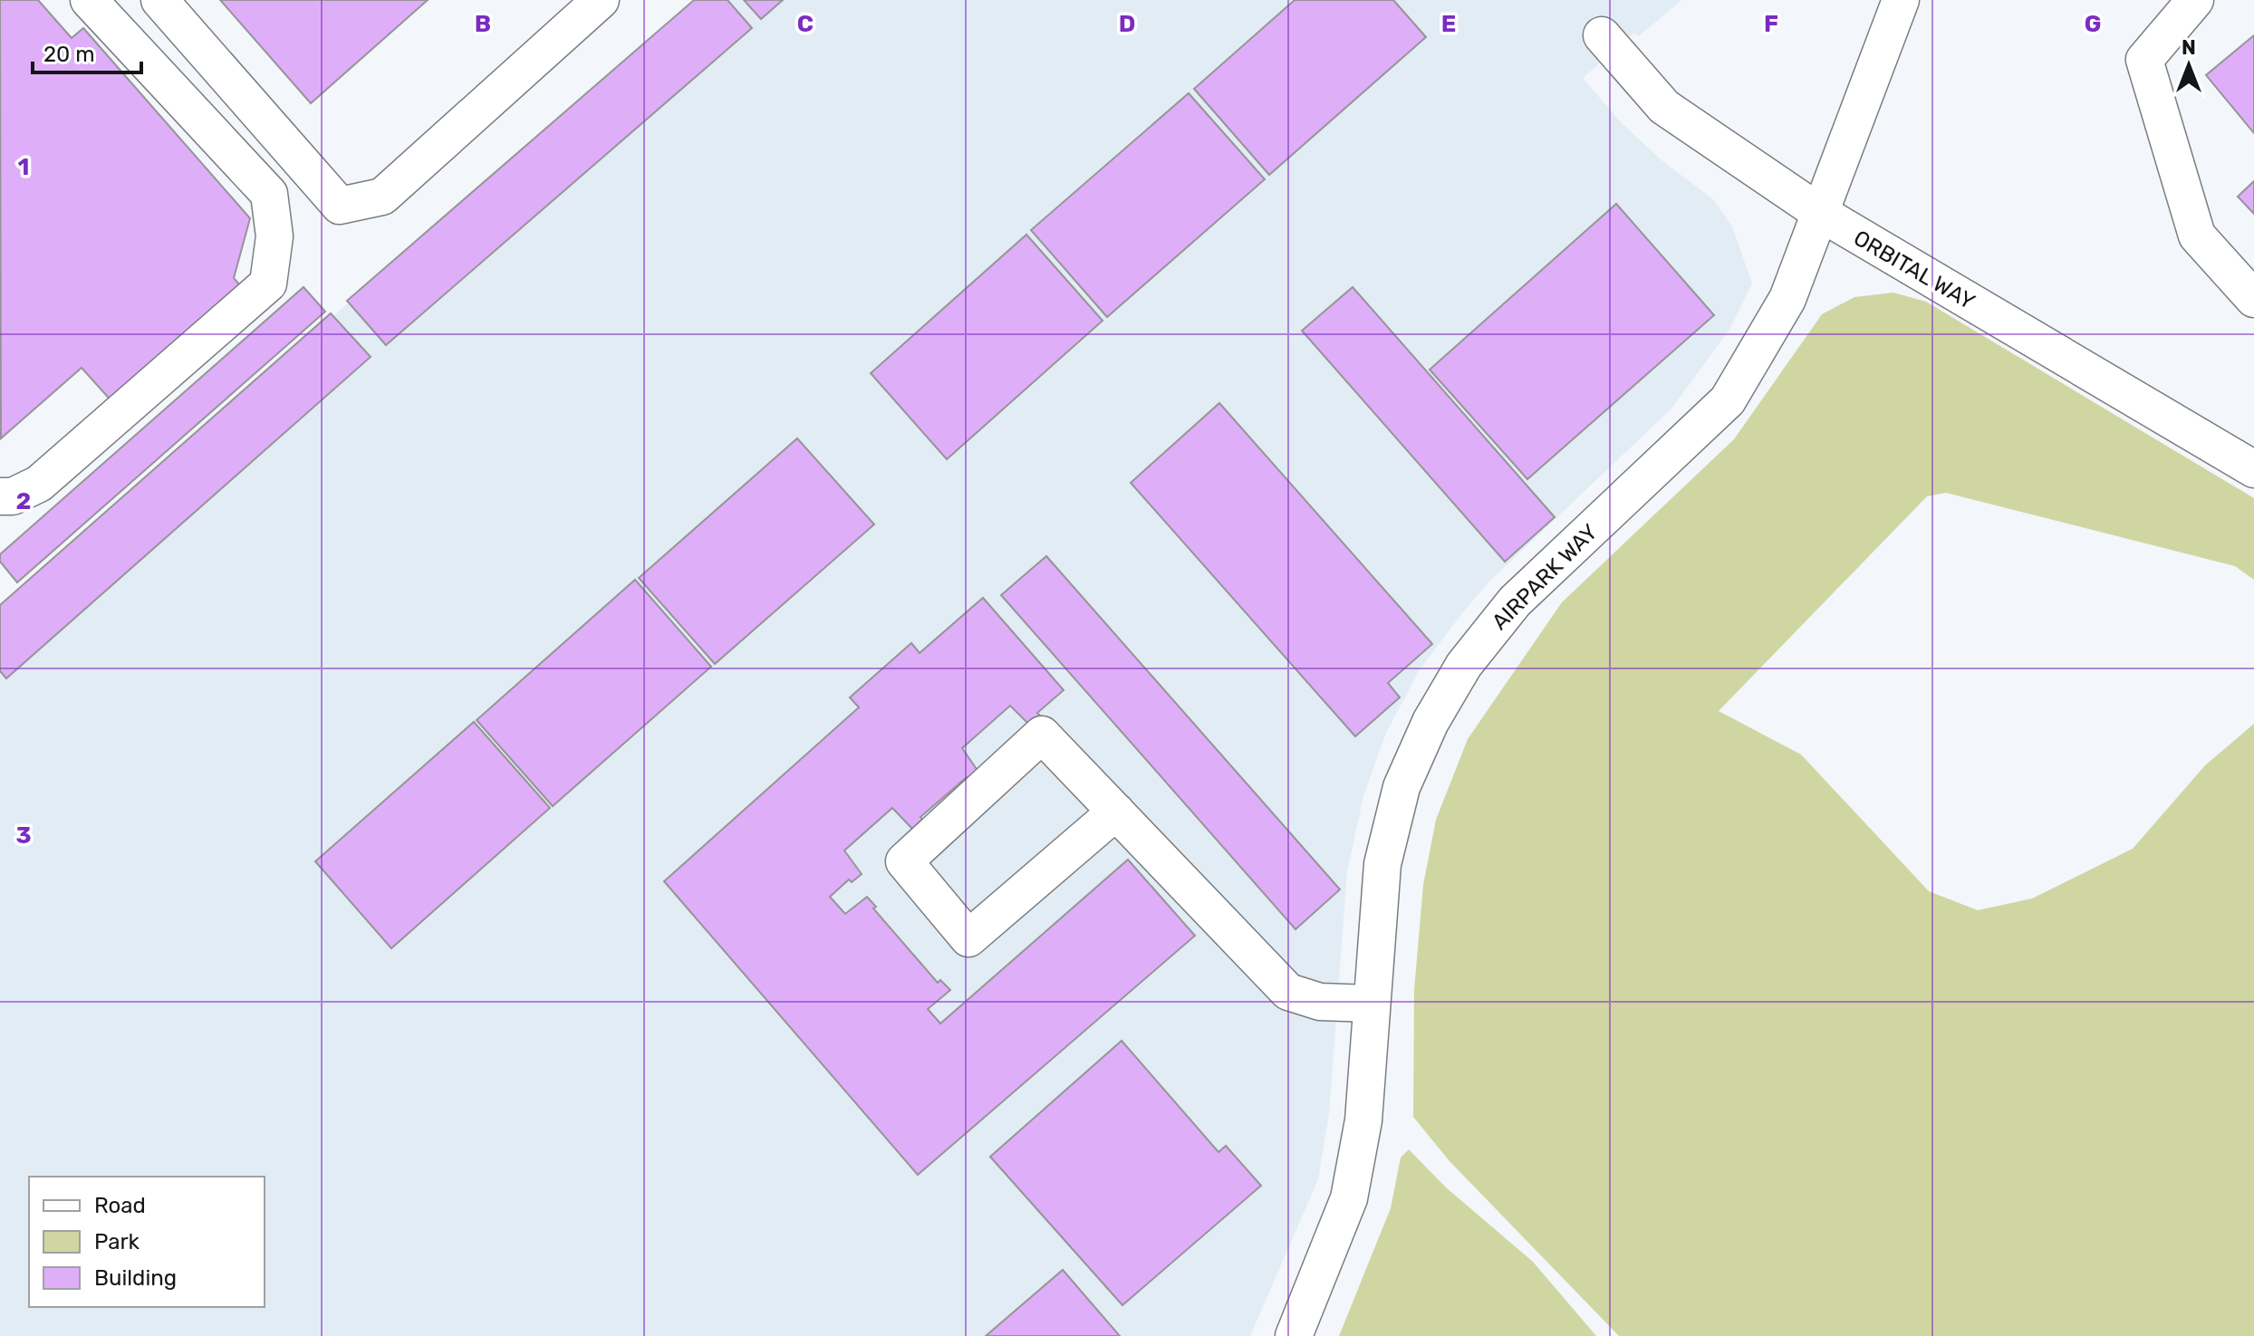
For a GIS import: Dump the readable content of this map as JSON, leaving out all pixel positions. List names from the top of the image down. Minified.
{"streets":{"street":["ORBITAL WAY","AIRPARK WAY"]},"crossings":[["ORBITAL WAY","AIRPARK WAY"]],"legend":["Road","Park","Building"],"scale_bar":"20 m","north":"top","grid":{"columns":["B","C","D","E","F","G"],"rows":["1","2","3"]}}
